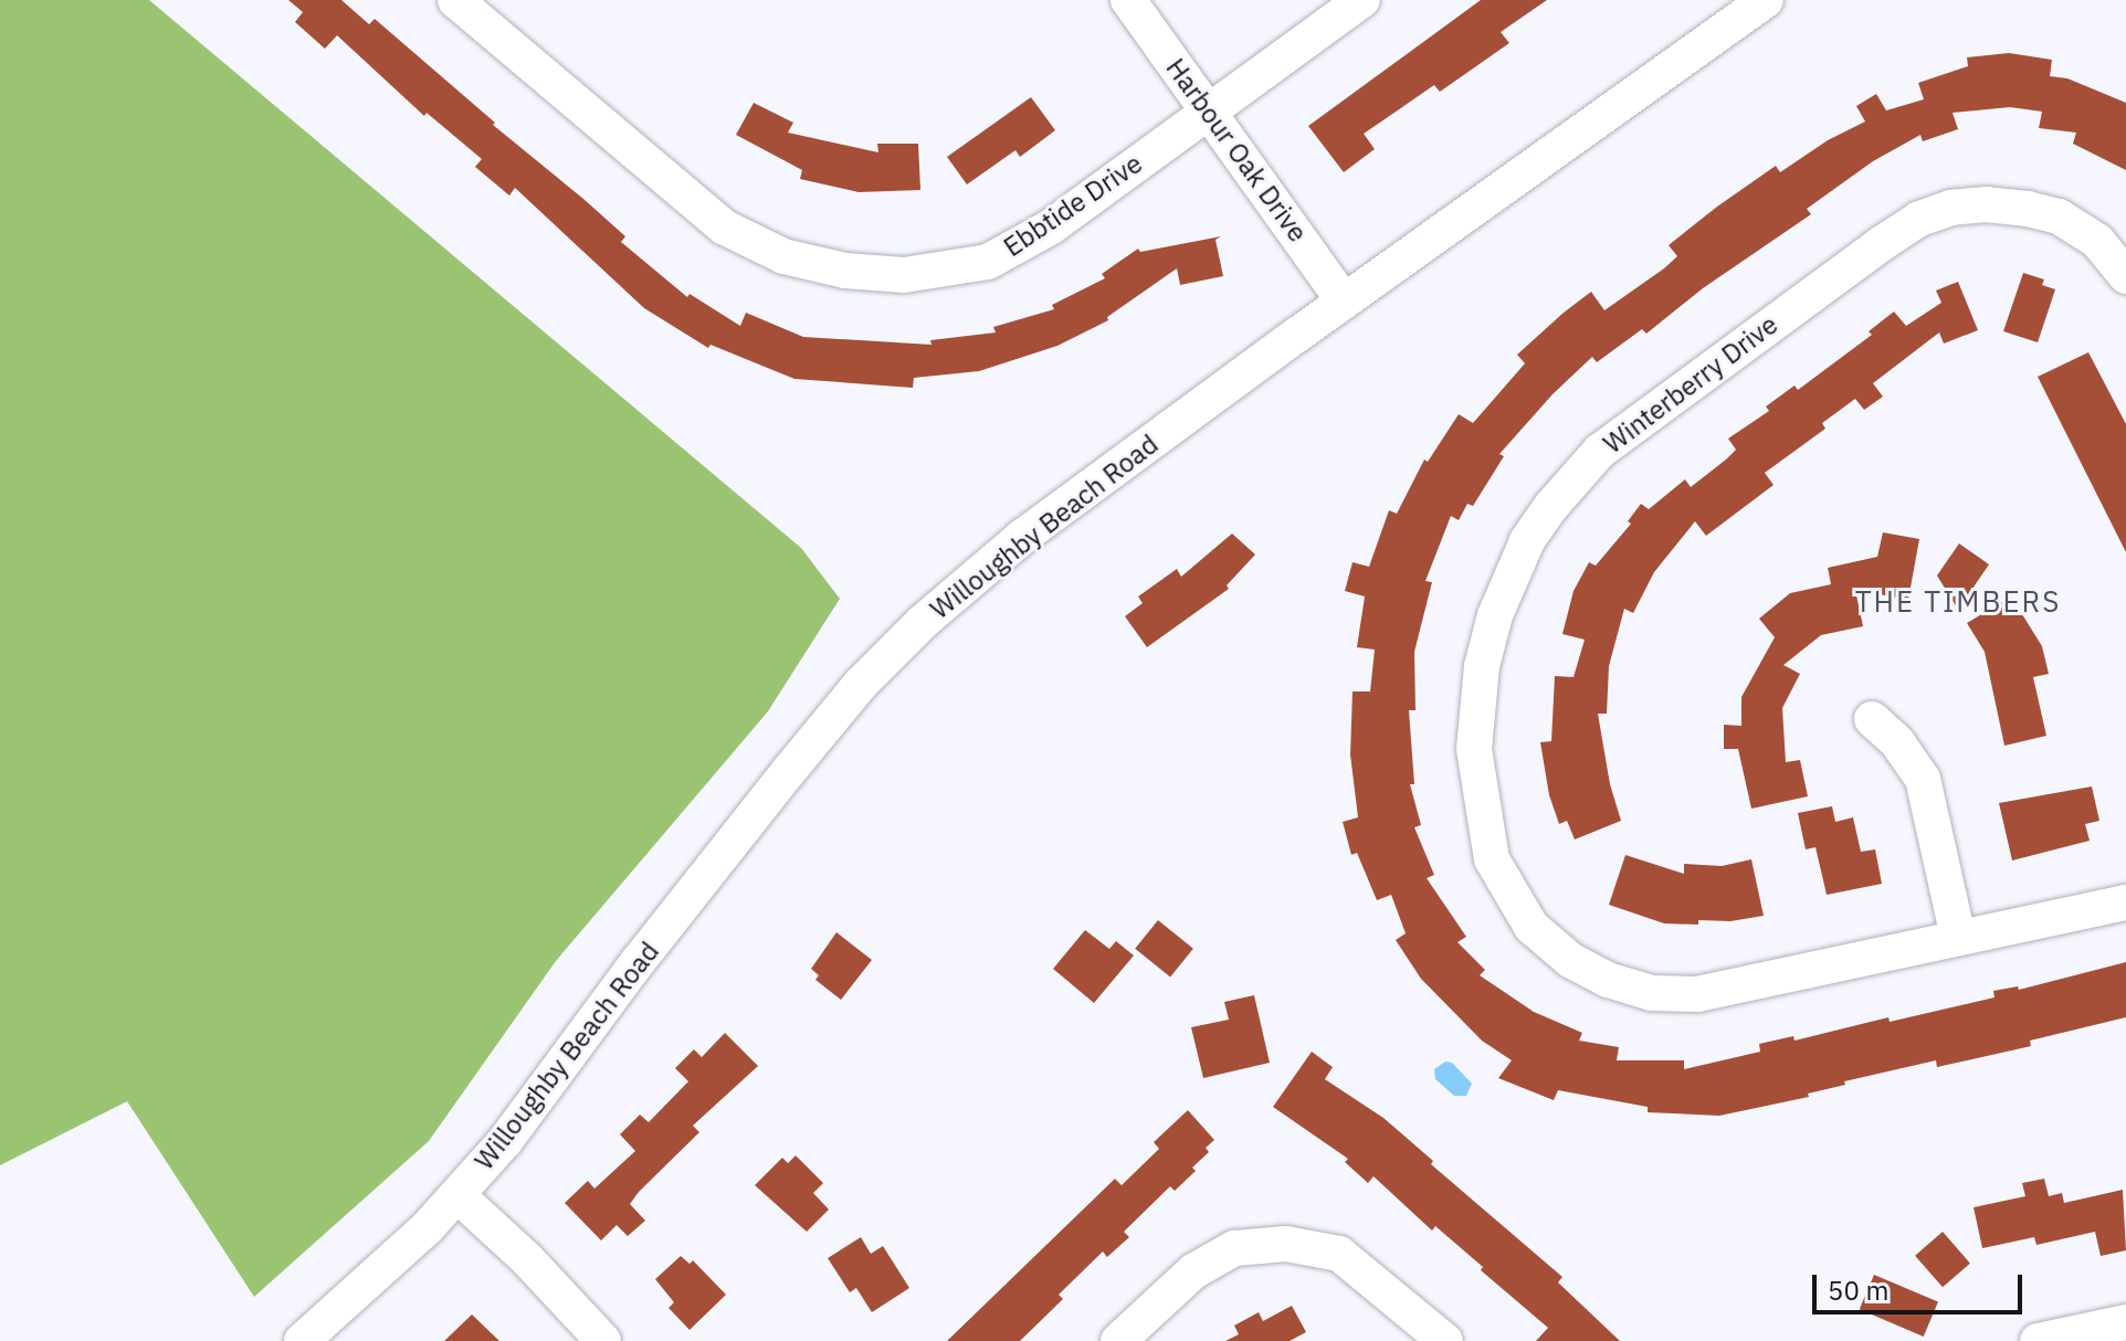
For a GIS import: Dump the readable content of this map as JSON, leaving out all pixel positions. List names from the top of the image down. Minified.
{"streets":{"street":["Harbour Oak Drive","Ebbtide Drive","Winterberry Drive","Willoughby Beach Road"]},"crossings":[["Harbour Oak Drive","Ebbtide Drive"],["Harbour Oak Drive","Willoughby Beach Road"]],"districts":["THE TIMBERS"],"scale_bar":"50 m"}
